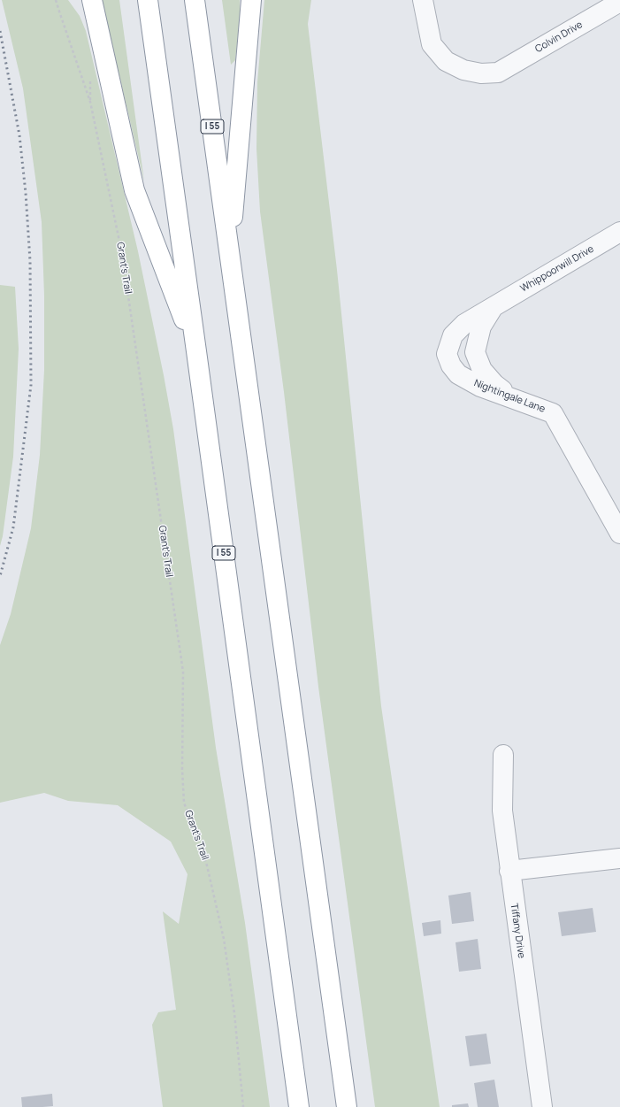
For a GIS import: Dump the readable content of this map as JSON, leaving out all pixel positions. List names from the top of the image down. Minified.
{"streets":{"highway":["I 55"],"street":["Colvin Drive","Whippoorwill Drive","Nightingale Lane","Tiffany Drive"],"path":["Grant's Trail"]},"crossings":[["Whippoorwill Drive","Nightingale Lane"]]}
